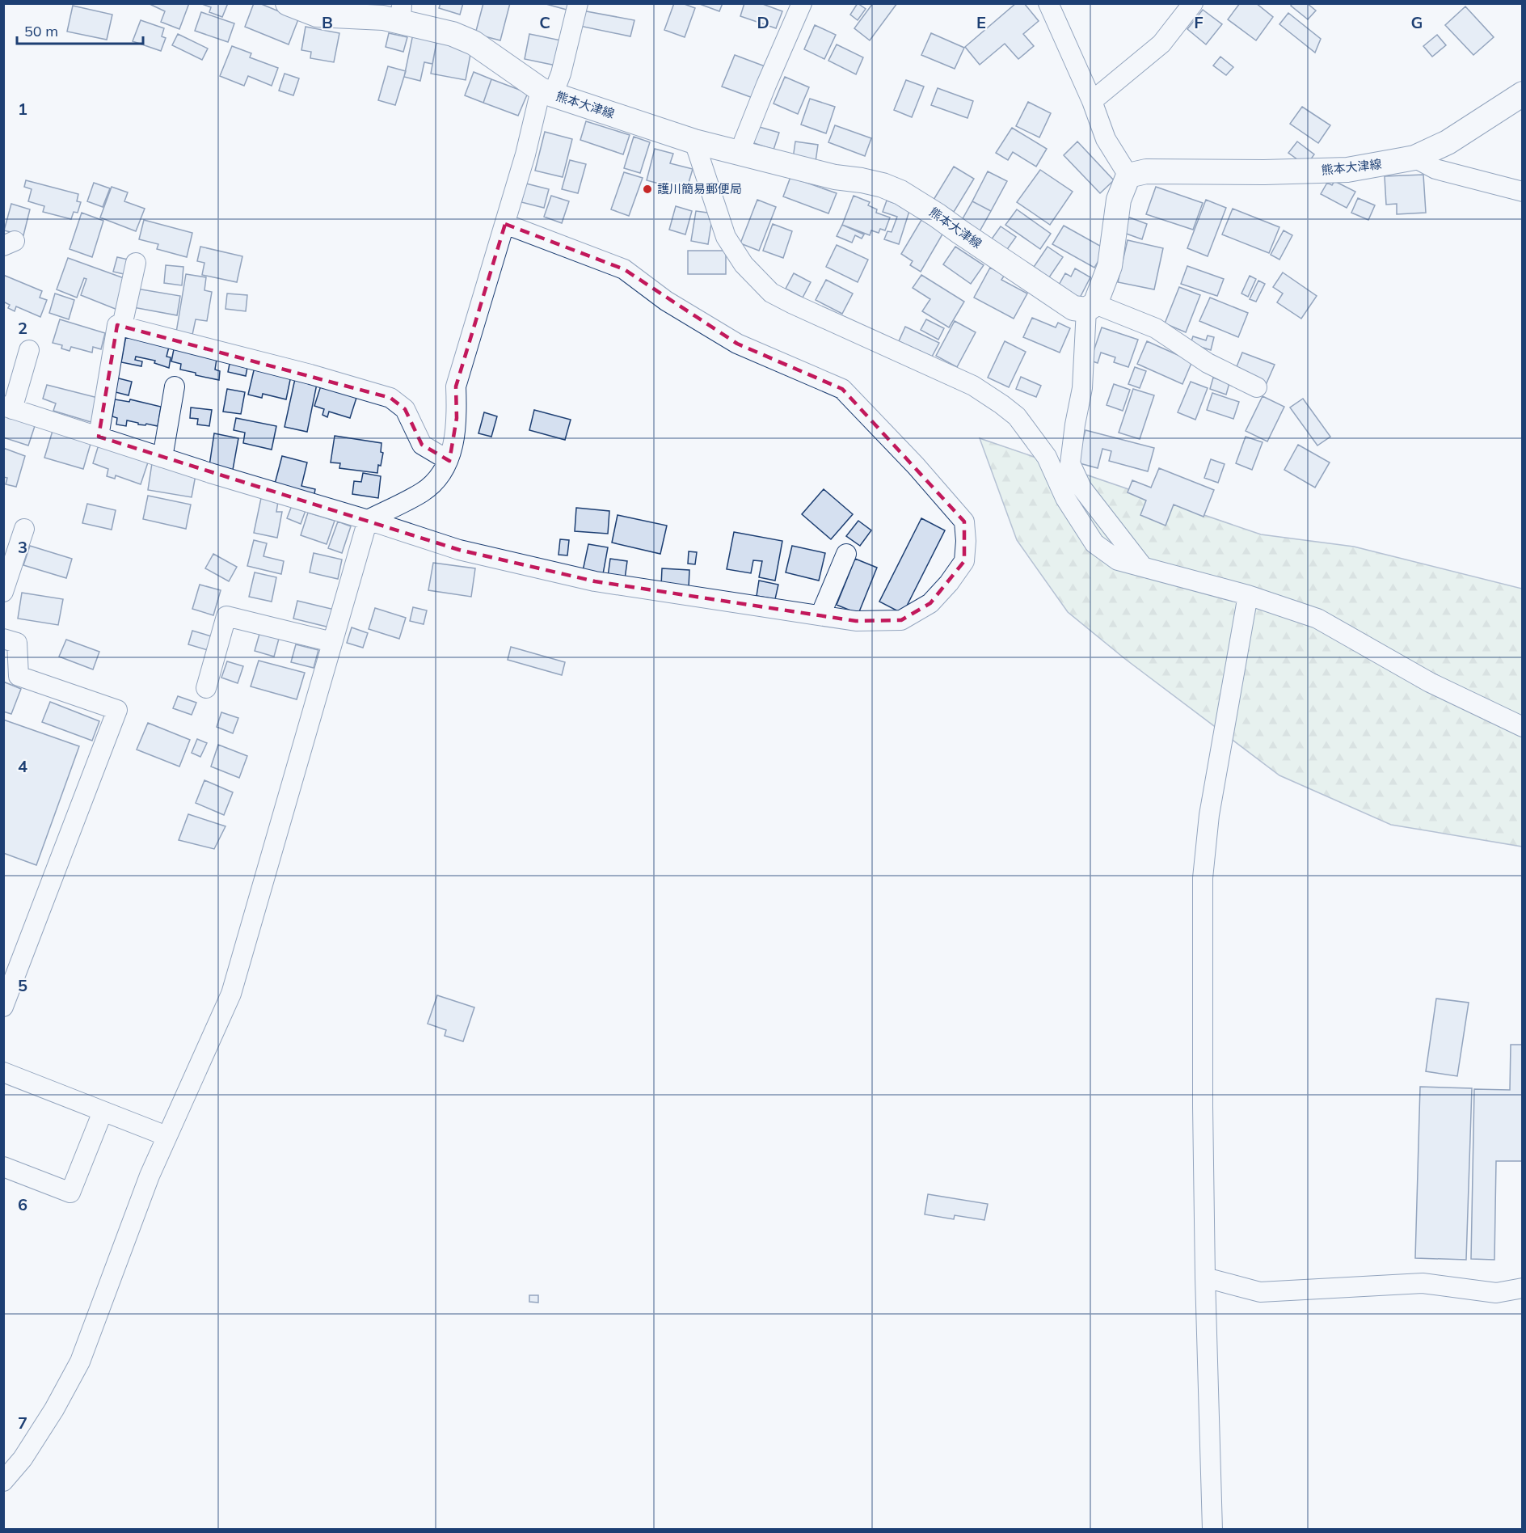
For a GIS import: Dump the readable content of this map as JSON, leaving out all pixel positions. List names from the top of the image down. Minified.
{"streets":{"main road":["熊本大津線"]},"places":["護川簡易郵便局"],"scale_bar":"50 m","grid":{"columns":["B","C","D","E","F","G"],"rows":["1","2","3","4","5","6","7"]}}
